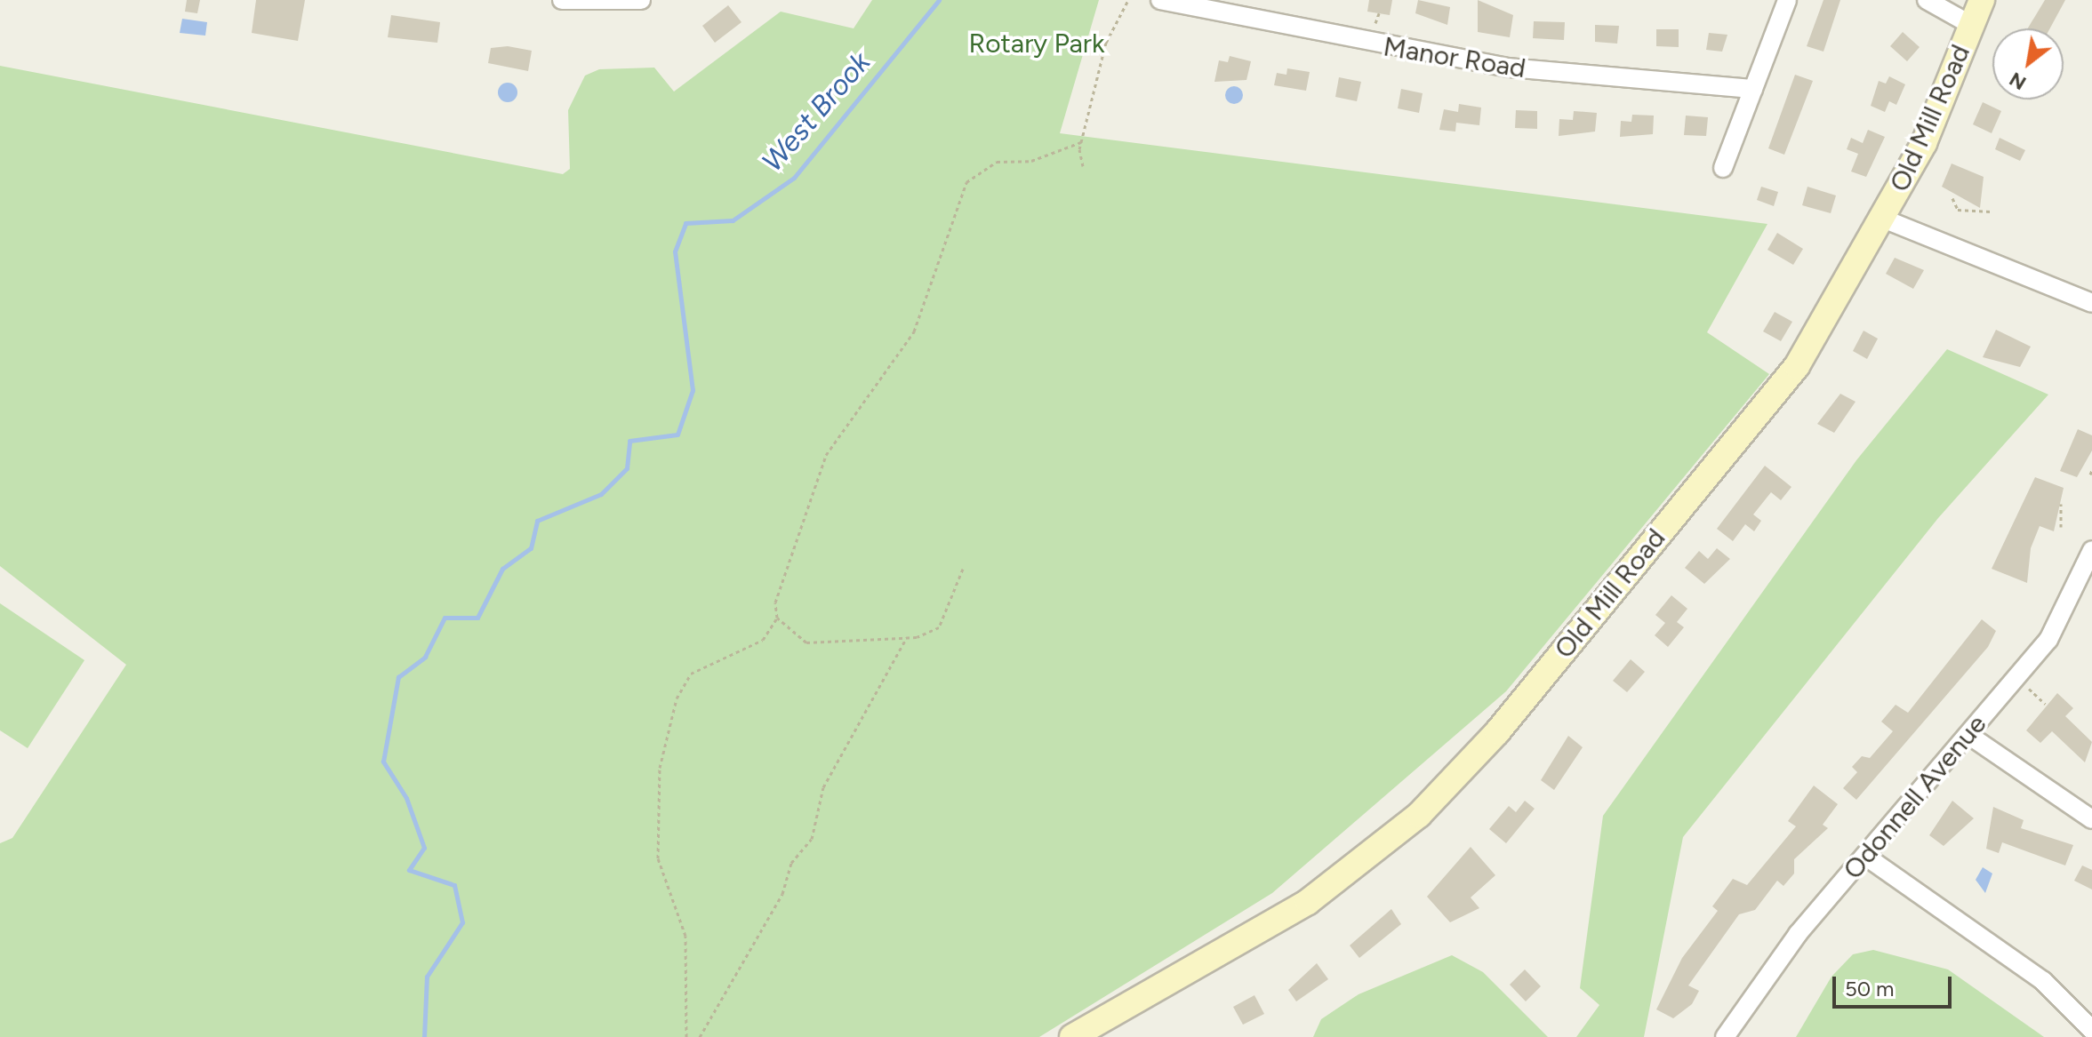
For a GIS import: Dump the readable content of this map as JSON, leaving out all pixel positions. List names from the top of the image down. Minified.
{"streets":{"main road":["Old Mill Road"],"street":["Manor Road","Odonnell Avenue"]},"water":["West Brook"],"parks":["Rotary Park"],"scale_bar":"50 m","north":"bottom left"}
